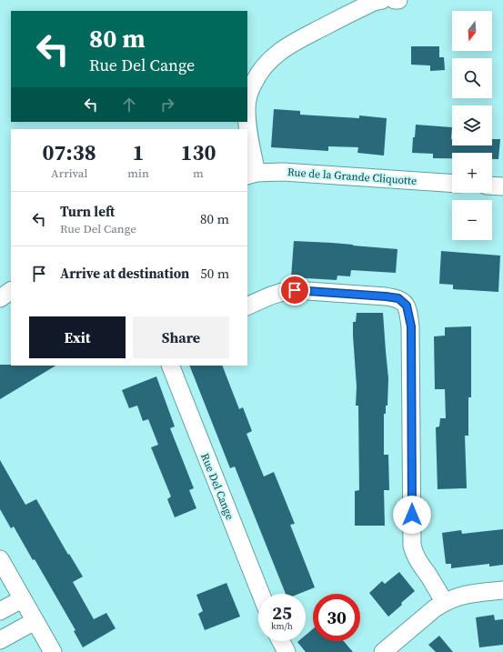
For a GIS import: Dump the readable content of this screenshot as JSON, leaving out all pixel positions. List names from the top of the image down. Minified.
{"streets":{"street":["Rue de la Grande Cliquotte","Rue Del Cange"]},"north":"bottom","page":{"map_buttons":["+","−"],"turn":["80 m","Rue Del Cange"],"eta":["07:38","Arrival","1","min","130","m"],"list":[{"name":"Turn left","note":"Rue Del Cange","value":"80 m"},{"name":"Arrive at destination","value":"50 m"}],"buttons":["Exit","Share"],"speed":"25 km/h","limit":"30"}}
